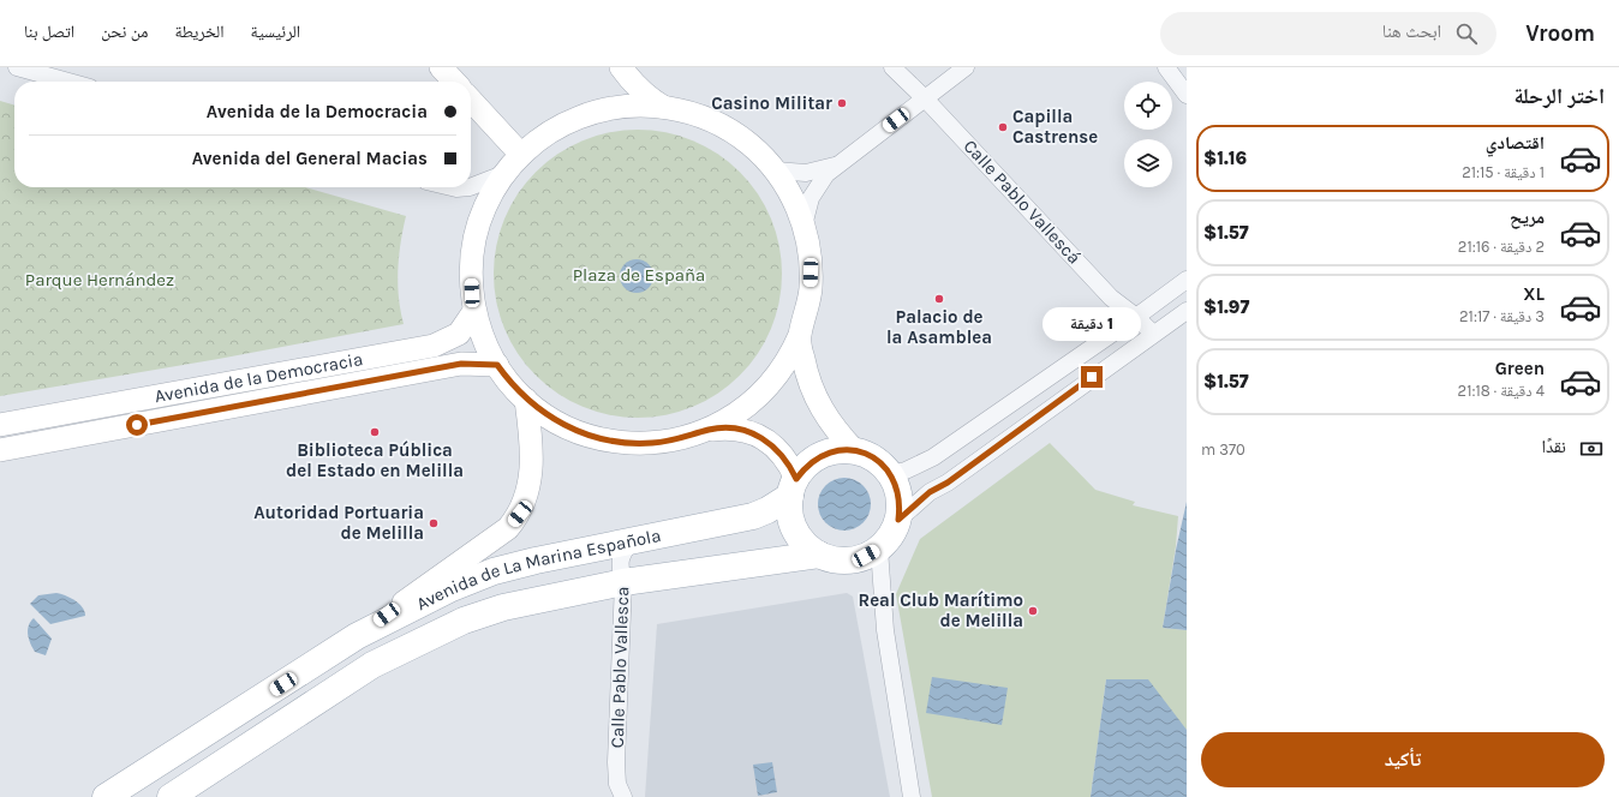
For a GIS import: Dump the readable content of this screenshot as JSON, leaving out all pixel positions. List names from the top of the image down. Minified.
{"streets":{"main road":["Avenida de la Democracia","Avenida de La Marina Española"],"street":["Calle Pablo Vallescá","Calle Pablo Vallesca"]},"crossings":[["Avenida de La Marina Española","Calle Pablo Vallesca"]],"parks":["Plaza de España","Parque Hernández"],"places":["Casino Militar","Capilla Castrense","Palacio de la Asamblea","Biblioteca Pública del Estado en Melilla","Autoridad Portuaria de Melilla","Real Club Marítimo de Melilla"],"page":{"header":"Vroom","search":"ابحث هنا","nav":["الرئيسية","الخريطة","من نحن","اتصل بنا"],"heading":"اختر الرحلة","banner":["Avenida de la Democracia","Avenida del General Macias"],"list":[{"name":"اقتصادي","note":"1 دقيقة · 21:15","value":"$1.16"},{"name":"مريح","note":"2 دقيقة · 21:16","value":"$1.57"},{"name":"XL","note":"3 دقيقة · 21:17","value":"$1.97"},{"name":"Green","note":"4 دقيقة · 21:18","value":"$1.57"}],"bubble":"1 دقيقة","pay":["نقدًا","370 m"],"buttons":"تأكيد"}}
